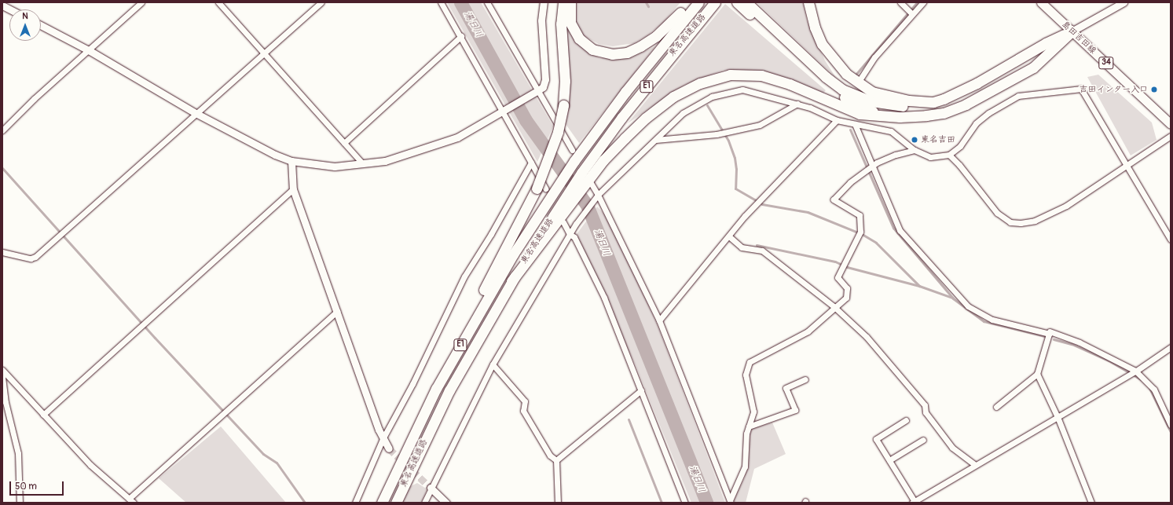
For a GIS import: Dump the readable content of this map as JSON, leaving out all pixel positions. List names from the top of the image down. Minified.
{"streets":{"highway":["東名高速道路","E1"],"main road":["島田吉田線","34"]},"water":["湯日川"],"places":["吉田インター入口","東名吉田"],"scale_bar":"50 m","north":"top"}
